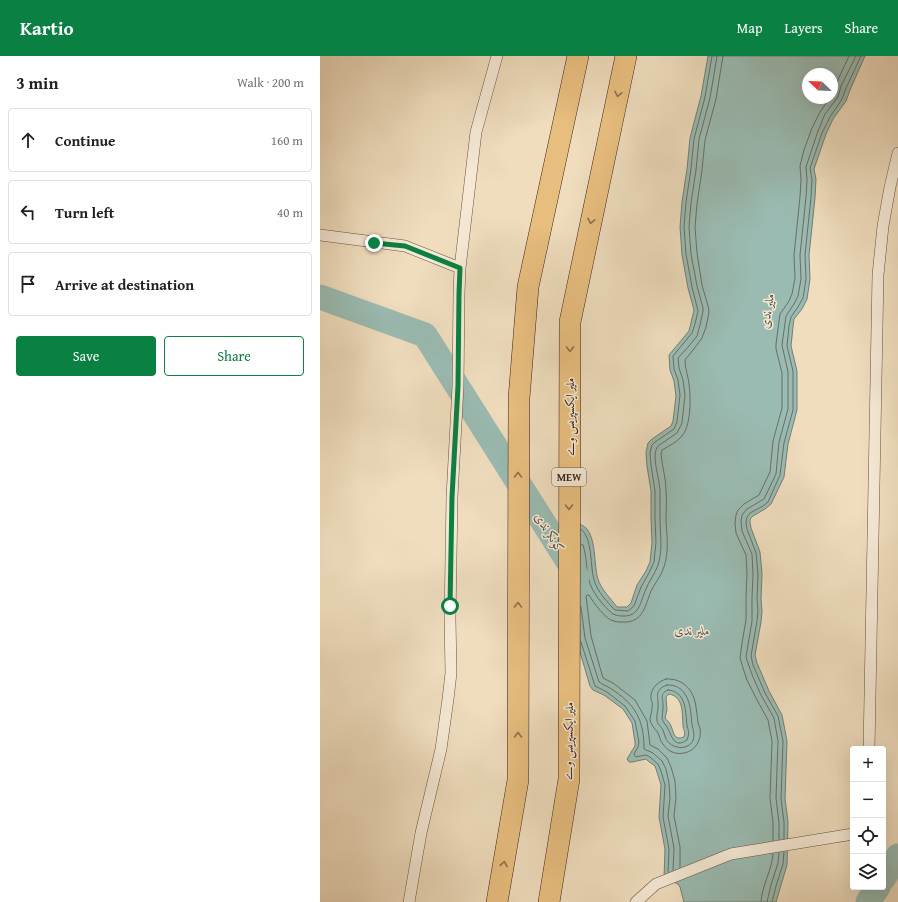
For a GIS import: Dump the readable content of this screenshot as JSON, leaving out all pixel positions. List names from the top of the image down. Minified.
{"streets":{"highway":["ملیر ایکسپریس وے","MEW"]},"water":["ملیر ندی","کونکر ندی"],"north":"top left","page":{"header":"Kartio","nav":["Map","Layers","Share"],"heading":["3 min","Walk · 200 m"],"list":[["Continue","160 m"],["Turn left","40 m"],"Arrive at destination"],"buttons":["Save","Share"],"map_buttons":["+","−"]}}
